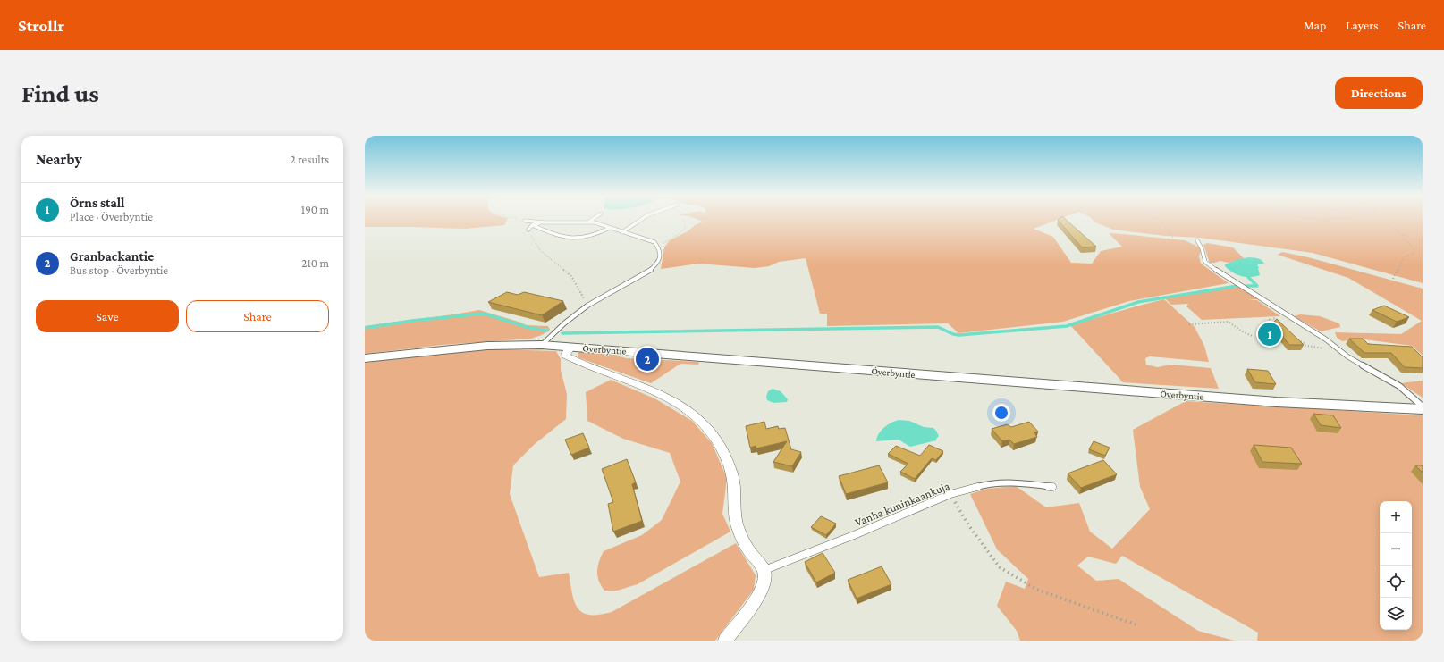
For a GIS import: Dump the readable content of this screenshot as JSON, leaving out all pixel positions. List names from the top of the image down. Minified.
{"streets":{"street":["Överbyntie"],"lane":["Vanha kuninkaankuja"]},"page":{"header":"Strollr","nav":["Map","Layers","Share"],"buttons":["Directions",["Save","Share"]],"title":"Find us","heading":["Nearby","2 results"],"list":[{"mark":"1","name":"Örns stall","note":"Place · Överbyntie","value":"190 m"},{"mark":"2","name":"Granbackantie","note":"Bus stop · Överbyntie","value":"210 m"}],"pins":["1","2"],"map_buttons":["+","−"]}}
